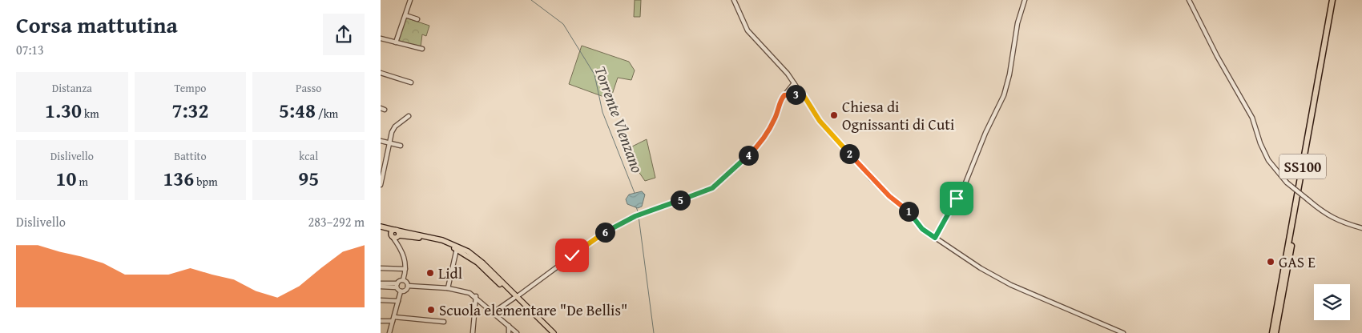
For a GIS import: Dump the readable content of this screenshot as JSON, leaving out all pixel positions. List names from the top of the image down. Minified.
{"streets":{"highway":["SS100"]},"water":["Torrente Vlenzano"],"places":["Chiesa di Ognissanti di Cuti","GAS E","Lidl","Scuola elementare \"De Bellis\""],"page":{"heading":["Corsa mattutina","07:13"],"stats":[["Distanza","1.30 km"],["Tempo","7:32"],["Passo","5:48 /km"],["Dislivello","10 m"],["Battito","136 bpm"],["kcal","95"]],"pins":["3","2","4","5","1","6"],"chart":["Dislivello","283–292 m"]}}
